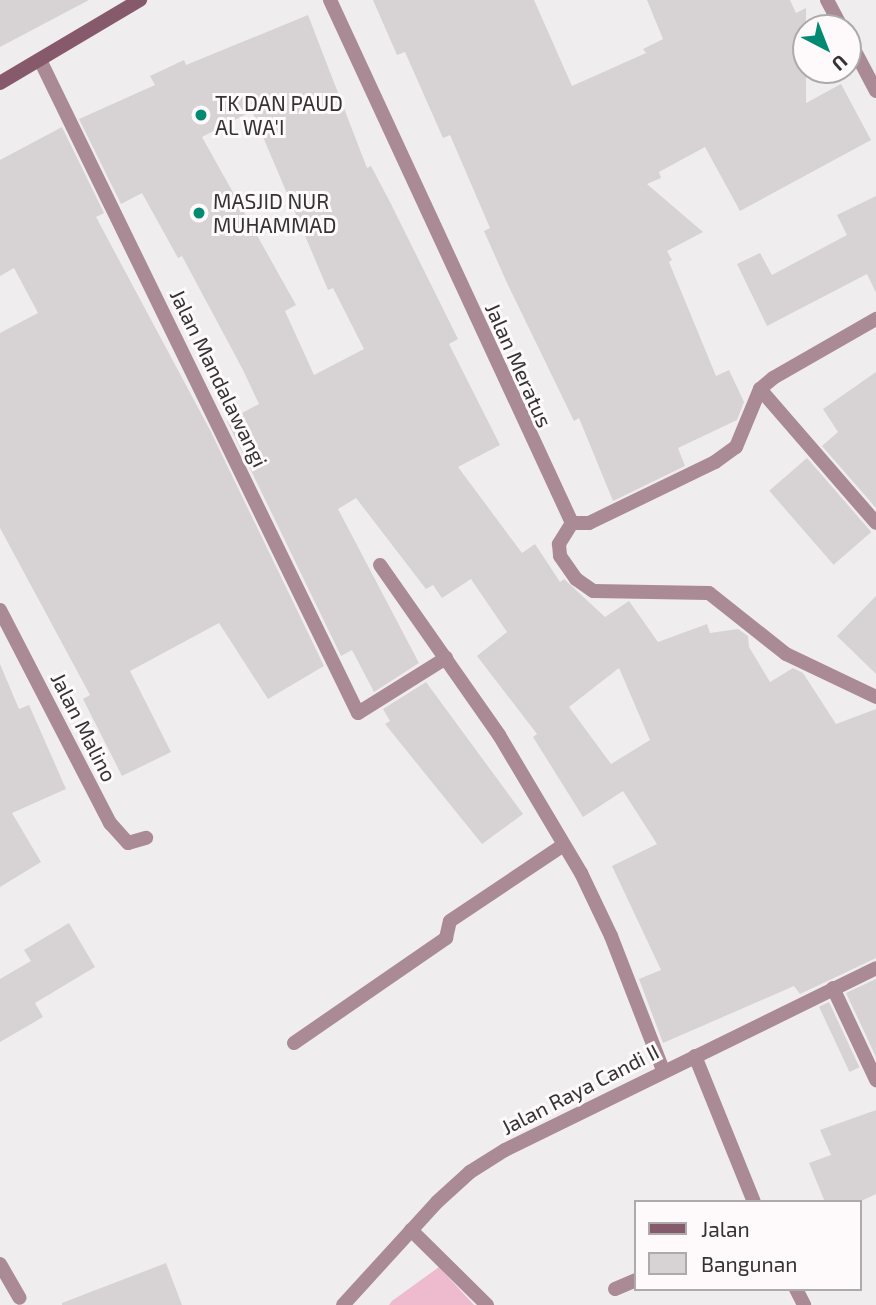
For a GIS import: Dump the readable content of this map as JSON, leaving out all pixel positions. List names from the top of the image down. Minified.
{"streets":{"street":["Jalan Meratus","Jalan Mandalawangi","Jalan Malino","Jalan Raya Candi II"]},"places":["TK DAN PAUD AL WA'I","MASJID NUR MUHAMMAD"],"legend":["Jalan","Bangunan"],"north":"bottom right"}
